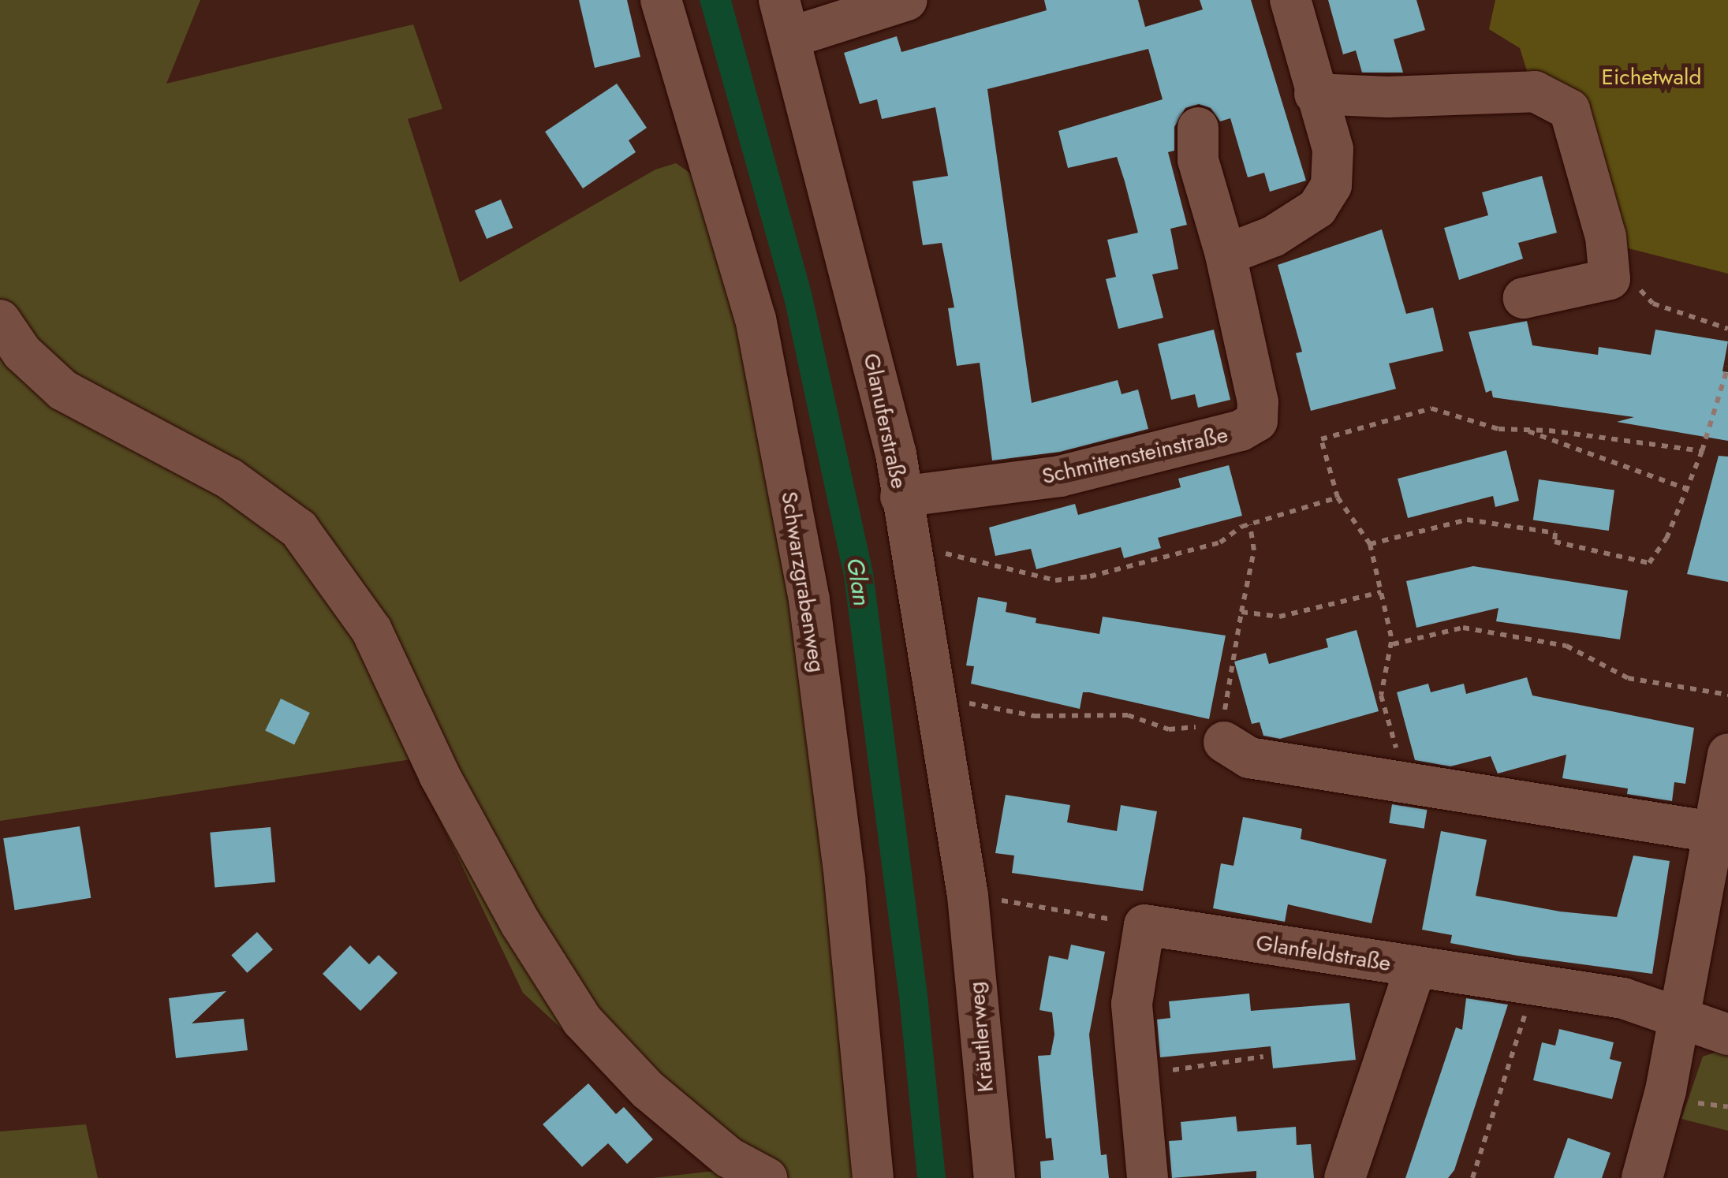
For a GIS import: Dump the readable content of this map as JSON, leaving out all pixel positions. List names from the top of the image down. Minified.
{"streets":{"street":["Glanuferstraße","Schmittensteinstraße","Schwarzgrabenweg","Glanfeldstraße","Kräutlerweg"]},"crossings":[["Glanuferstraße","Schmittensteinstraße"],["Glanuferstraße","Kräutlerweg"]],"water":["Glan"],"parks":["Eichetwald"]}
